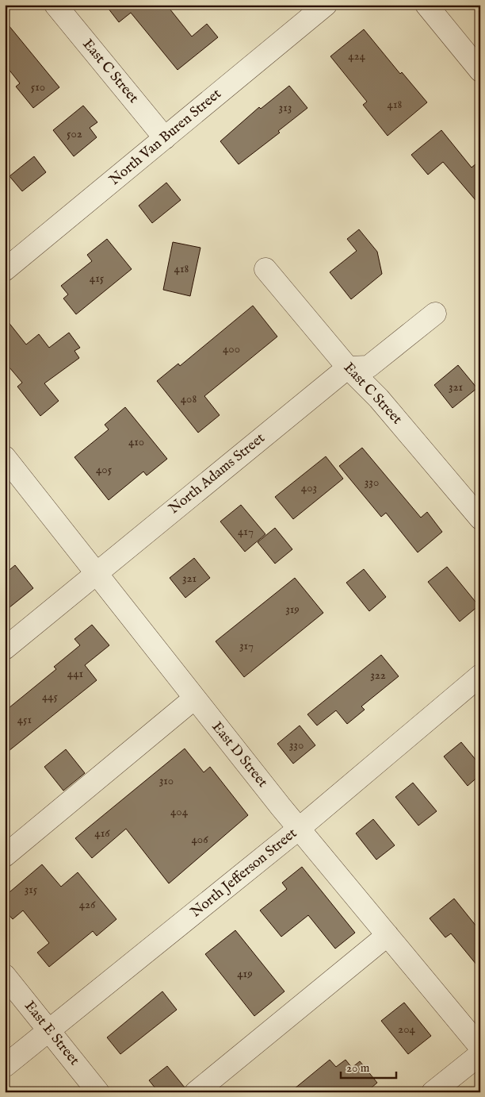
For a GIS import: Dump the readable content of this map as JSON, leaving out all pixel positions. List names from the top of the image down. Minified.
{"streets":{"street":["East C Street","North Van Buren Street","North Adams Street","East D Street","North Jefferson Street","East E Street"]},"crossings":[["East C Street","North Van Buren Street"],["East C Street","North Adams Street"],["North Adams Street","East D Street"],["East D Street","North Jefferson Street"],["North Jefferson Street","East E Street"]],"house_numbers":["424","510","418","313","502","418","415","400","321","408","410","405","330","403","417","321","319","317","441","322","445","451","330","310","404","416","406","315","426","419","204"],"scale_bar":"20 m"}
